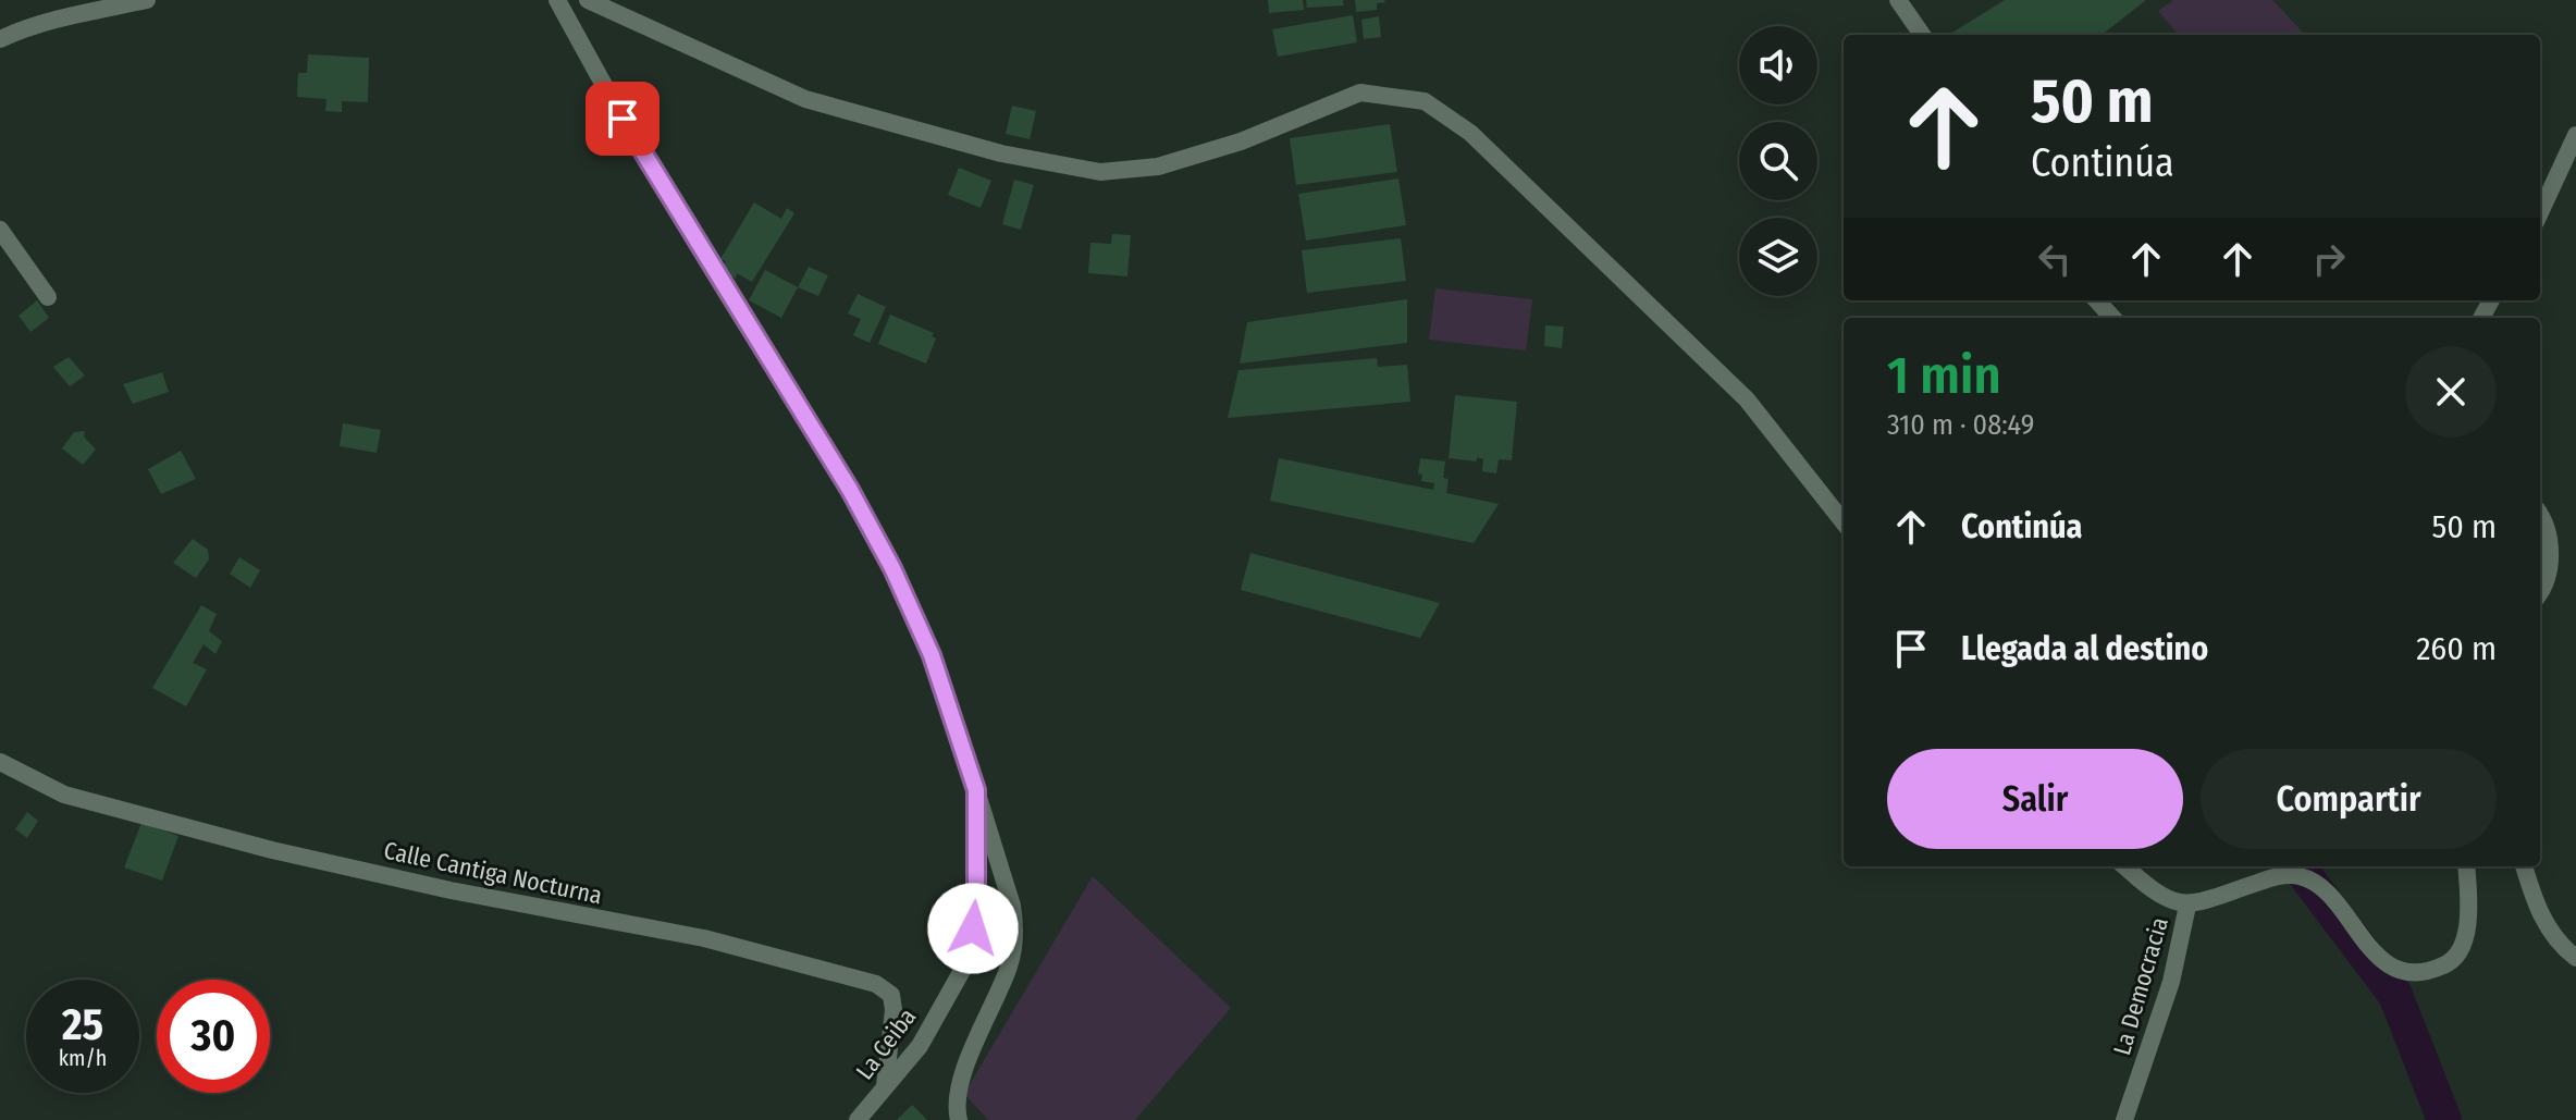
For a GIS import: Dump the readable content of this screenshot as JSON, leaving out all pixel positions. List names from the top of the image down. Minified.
{"streets":{"street":["Calle Cantiga Nocturna","La Democracia","La Ceiba"]},"crossings":[["Calle Cantiga Nocturna","La Ceiba"]],"page":{"turn":["50 m","Continúa"],"heading":["1 min","310 m · 08:49"],"list":[{"name":"Continúa","value":"50 m"},{"name":"Llegada al destino","value":"260 m"}],"buttons":["Salir","Compartir"],"speed":"25 km/h","limit":"30"}}
